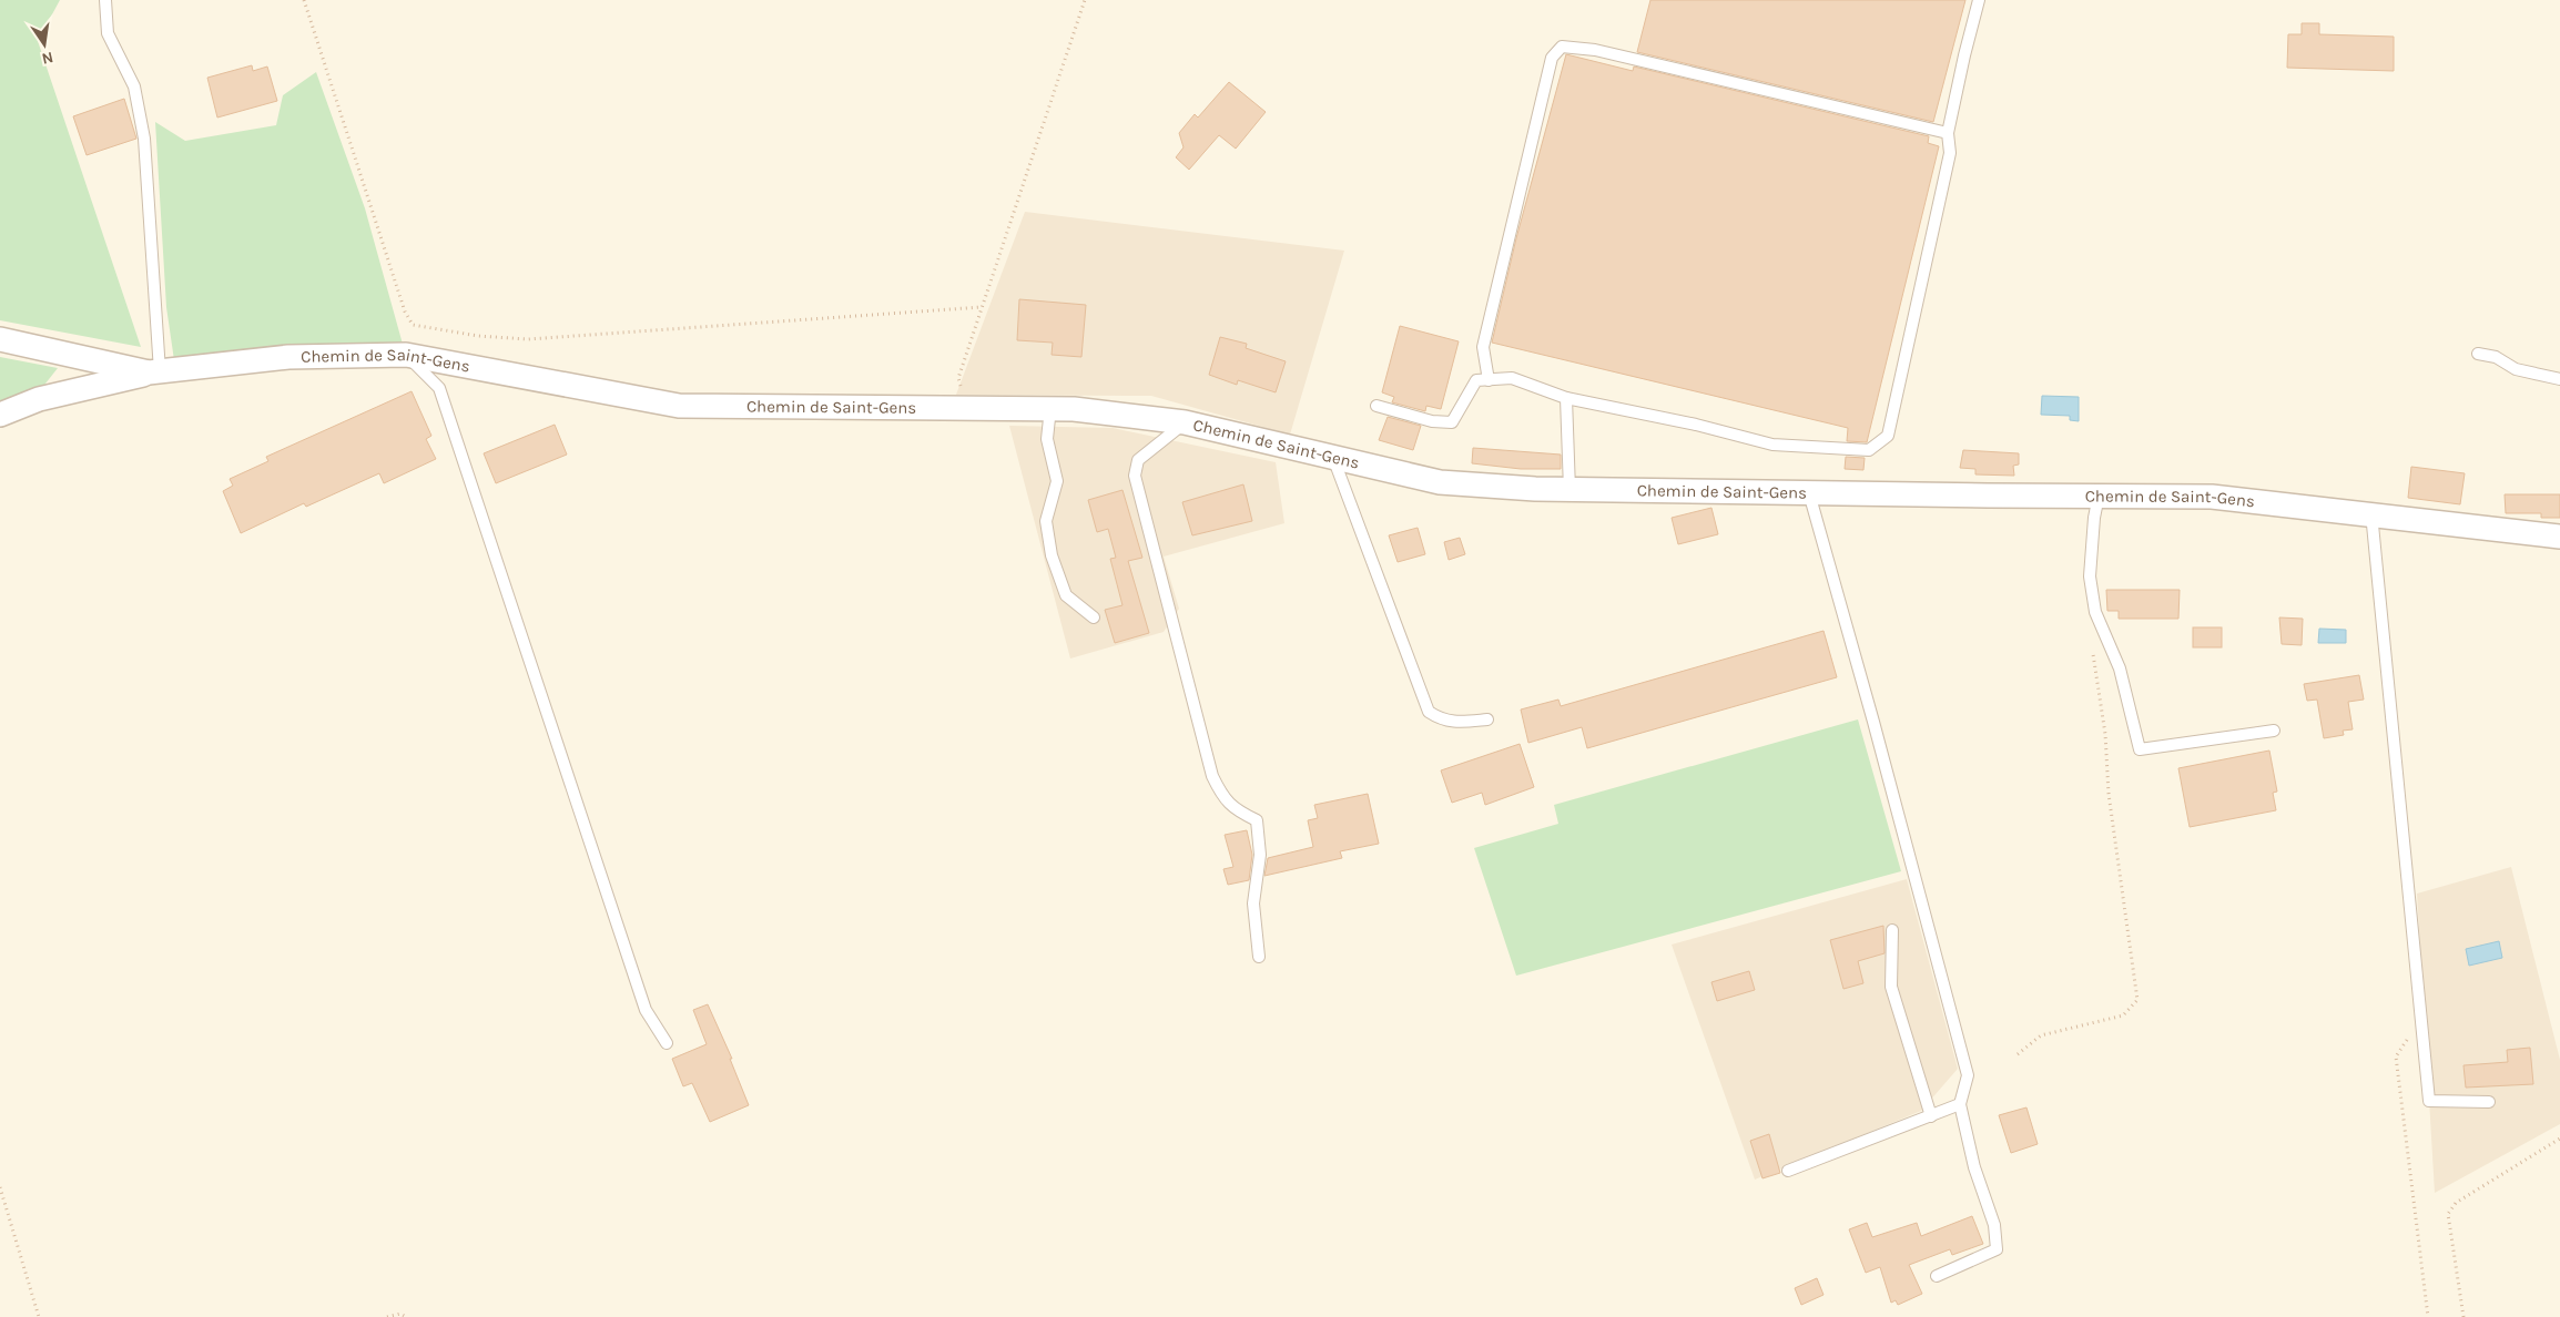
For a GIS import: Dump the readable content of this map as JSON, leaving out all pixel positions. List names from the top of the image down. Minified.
{"streets":{"street":["Chemin de Saint-Gens"]},"north":"bottom"}
